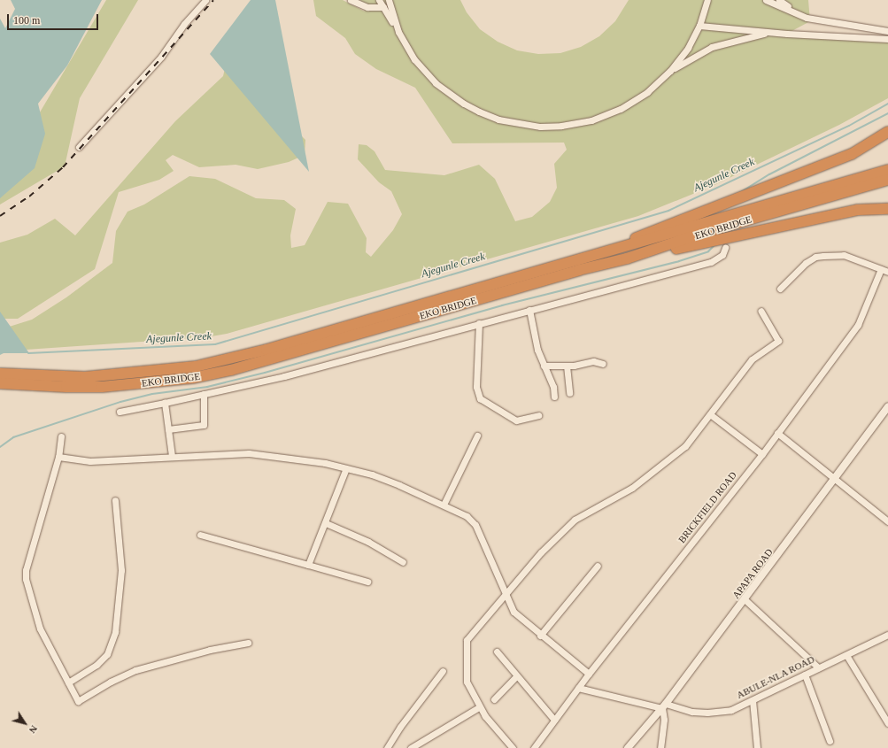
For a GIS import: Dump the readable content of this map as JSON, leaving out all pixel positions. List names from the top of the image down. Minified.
{"streets":{"highway":["EKO BRIDGE"],"street":["BRICKFIELD ROAD","APAPA ROAD","ABULE-NLA ROAD"]},"crossings":[["BRICKFIELD ROAD","ABULE-NLA ROAD"],["APAPA ROAD","ABULE-NLA ROAD"]],"water":["Ajegunle Creek"],"scale_bar":"100 m","north":"bottom right"}
